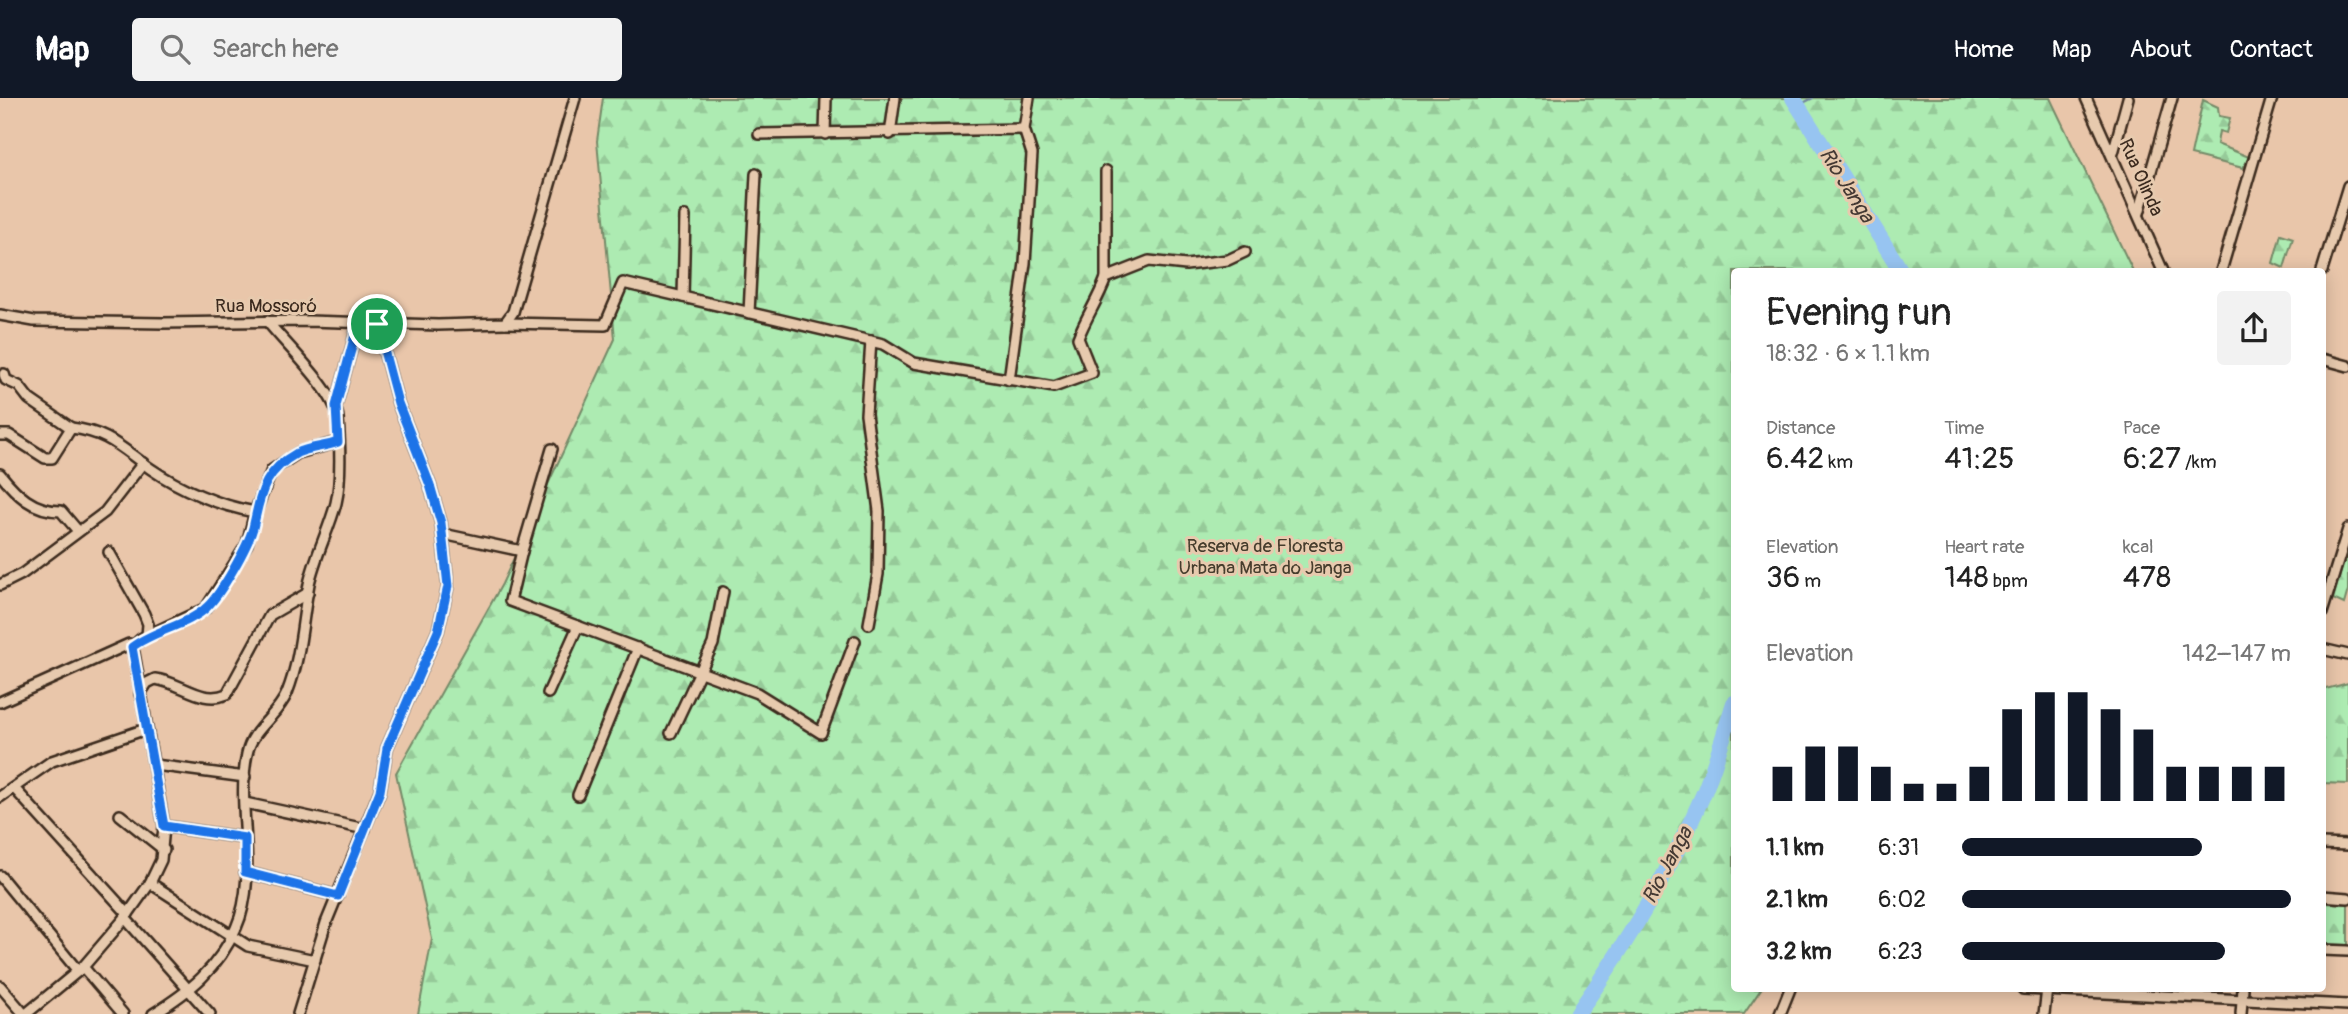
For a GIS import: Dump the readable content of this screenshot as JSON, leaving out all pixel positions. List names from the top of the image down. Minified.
{"streets":{"street":["Rua Olinda","Rua Mossoró"]},"water":["Rio Janga"],"parks":["Reserva de Floresta Urbana Mata do Janga"],"page":{"header":"Map","search":"Search here","nav":["Home","Map","About","Contact"],"heading":["Evening run","18:32 · 6 × 1.1 km"],"stats":[["Distance","6.42 km"],["Time","41:25"],["Pace","6:27 /km"],["Elevation","36 m"],["Heart rate","148 bpm"],["kcal","478"]],"chart":["Elevation","142–147 m"],"list":[{"name":"1.1 km","note":"6:31"},{"name":"2.1 km","note":"6:02"},{"name":"3.2 km","note":"6:23"}]}}
